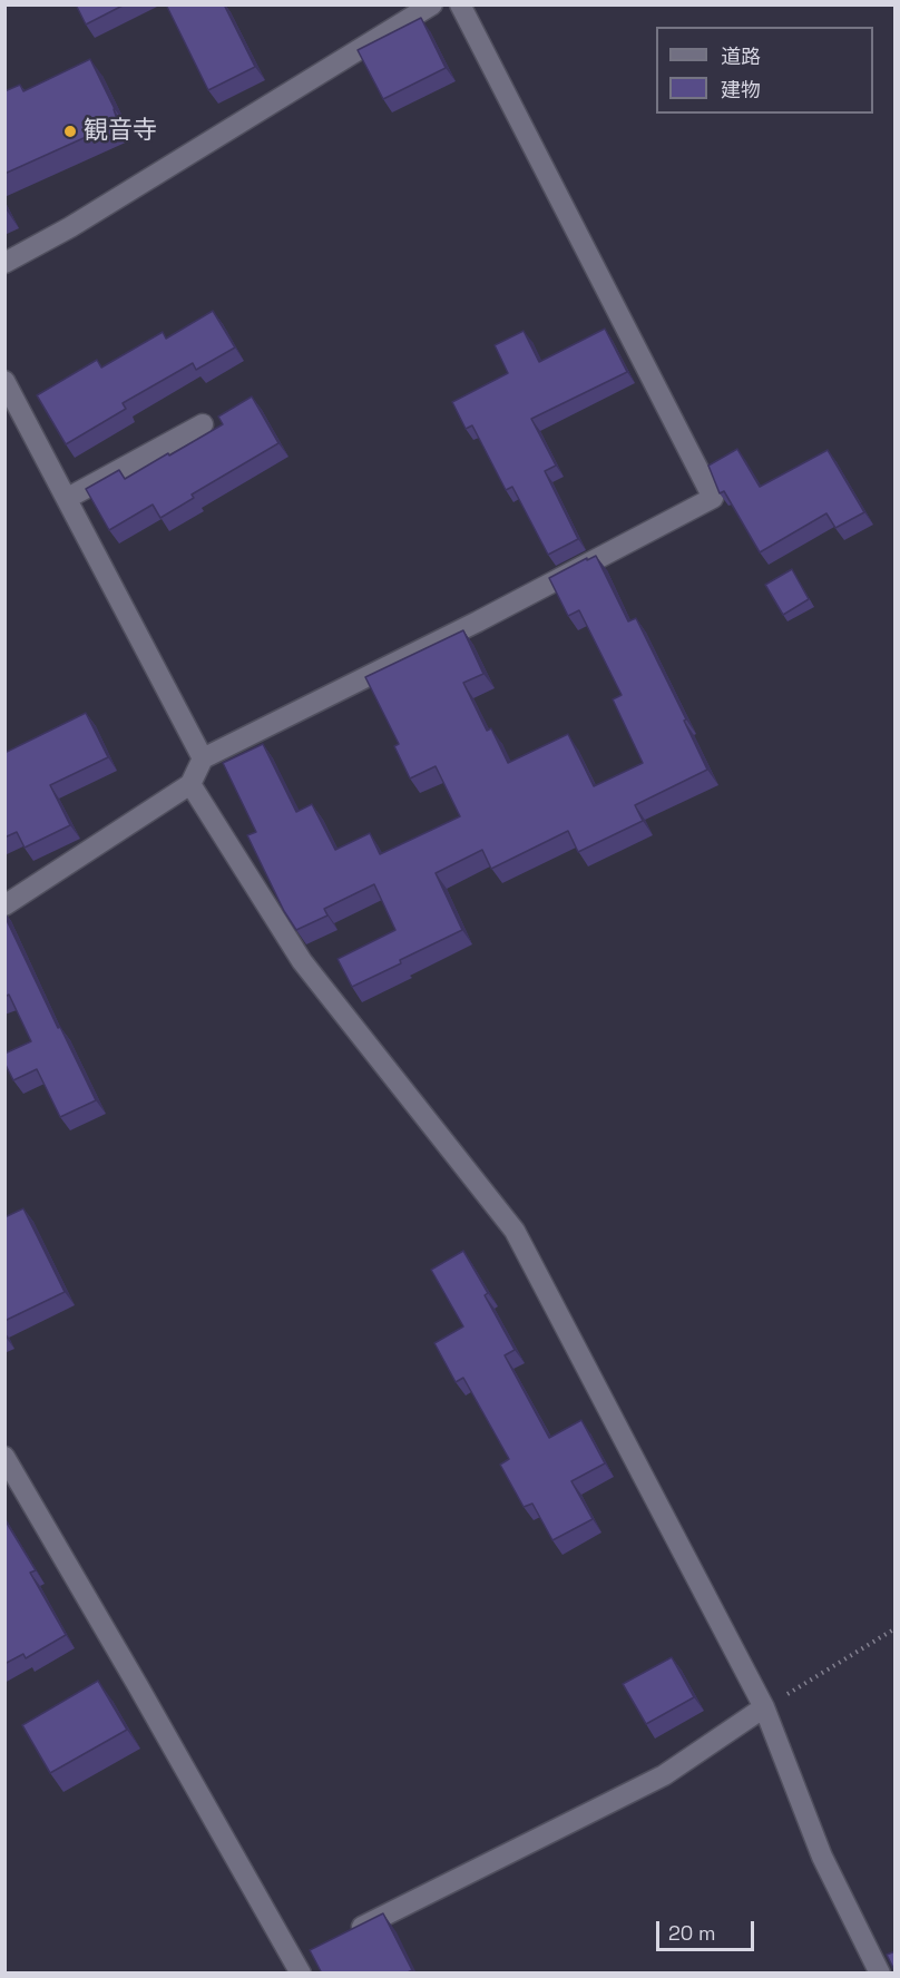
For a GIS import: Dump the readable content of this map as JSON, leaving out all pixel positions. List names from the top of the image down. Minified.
{"places":["観音寺"],"legend":["道路","建物"],"scale_bar":"20 m"}
